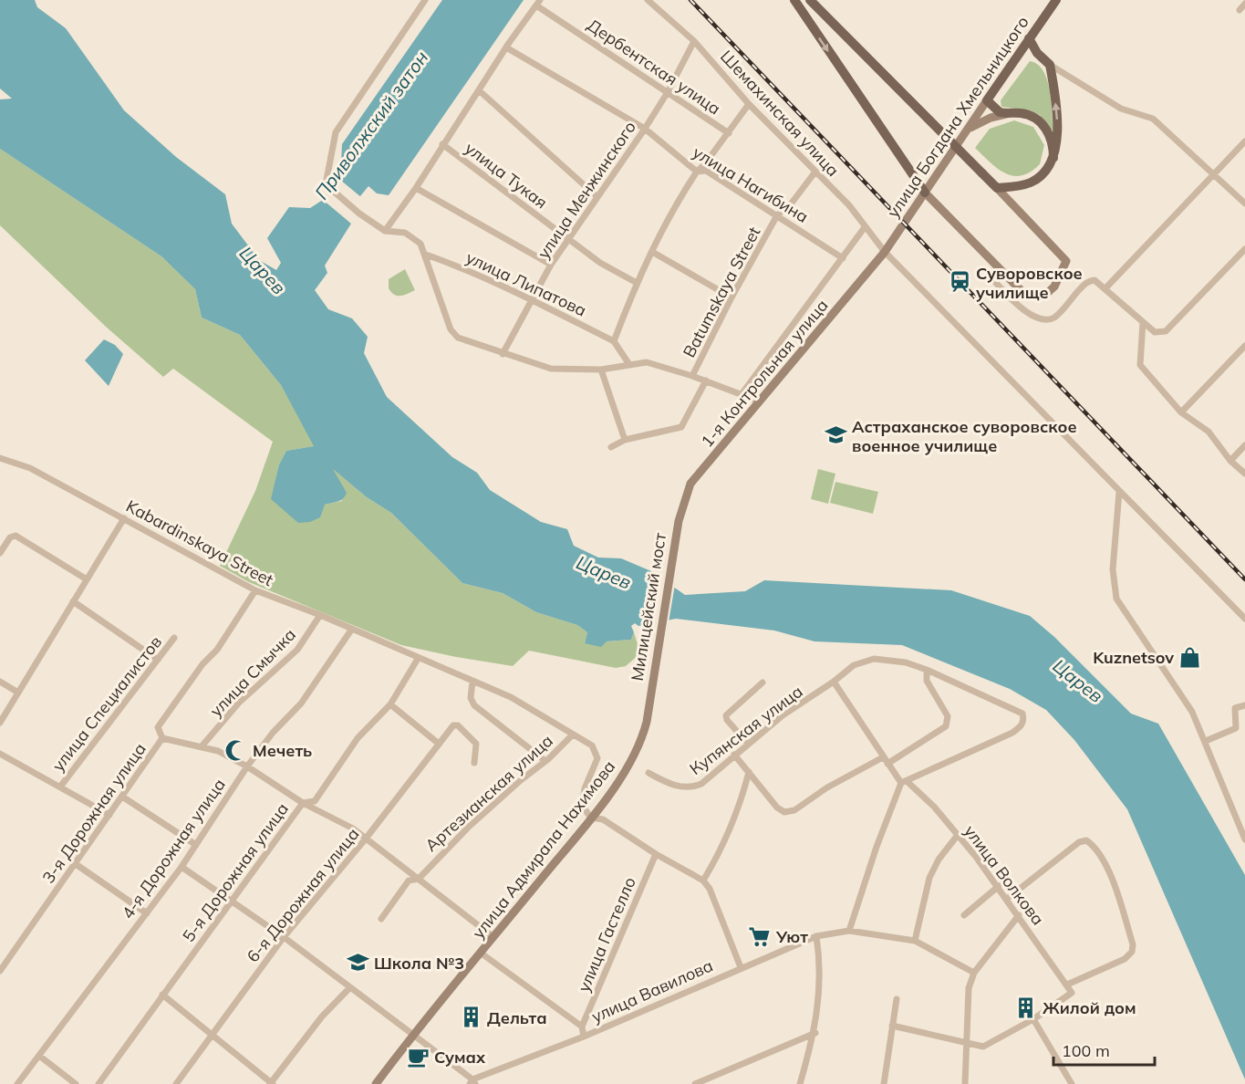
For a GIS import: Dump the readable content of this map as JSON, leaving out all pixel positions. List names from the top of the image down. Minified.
{"streets":{"main road":["улица Богдана Хмельницкого","1-я Контрольная улица","Милицейский мост","улица Адмирала Нахимова"],"street":["Дербентская улица","Шемахинская улица","улица Тукая","улица Нагибина","улица Менжинского","улица Липатова","Batumskaya Street","Kabardinskaya Street","улица Смычка","улица Специалистов","Купянская улица","Артезианская улица","3-я Дорожная улица","4-я Дорожная улица","5-я Дорожная улица","улица Волкова","6-я Дорожная улица","улица Гастелло","улица Вавилова"]},"crossings":[["Дербентская улица","улица Менжинского"],["Шемахинская улица","улица Богдана Хмельницкого"],["Шемахинская улица","улица Менжинского"],["Шемахинская улица","Batumskaya Street"],["Шемахинская улица","1-я Контрольная улица"],["улица Богдана Хмельницкого","1-я Контрольная улица"],["улица Тукая","улица Менжинского"],["улица Нагибина","улица Менжинского"],["улица Нагибина","Batumskaya Street"],["улица Менжинского","улица Липатова"],["1-я Контрольная улица","Милицейский мост"],["Kabardinskaya Street","улица Смычка"],["Kabardinskaya Street","Артезианская улица"],["Kabardinskaya Street","3-я Дорожная улица"],["Kabardinskaya Street","4-я Дорожная улица"],["Kabardinskaya Street","улица Адмирала Нахимова"],["Kabardinskaya Street","5-я Дорожная улица"],["Милицейский мост","улица Адмирала Нахимова"],["Купянская улица","улица Волкова"]],"water":["Приволжский затон","Царев"],"places":{"station":["Суворовское училище"],"school or university":["Астраханское суворовское военное училище","Школа №3"],"shop":["Kuznetsov"],"mosque":["Мечеть"],"supermarket":["Уют"],"building":["Жилой дом","Дельта"],"cafe":["Сумах"]},"scale_bar":"100 m"}
